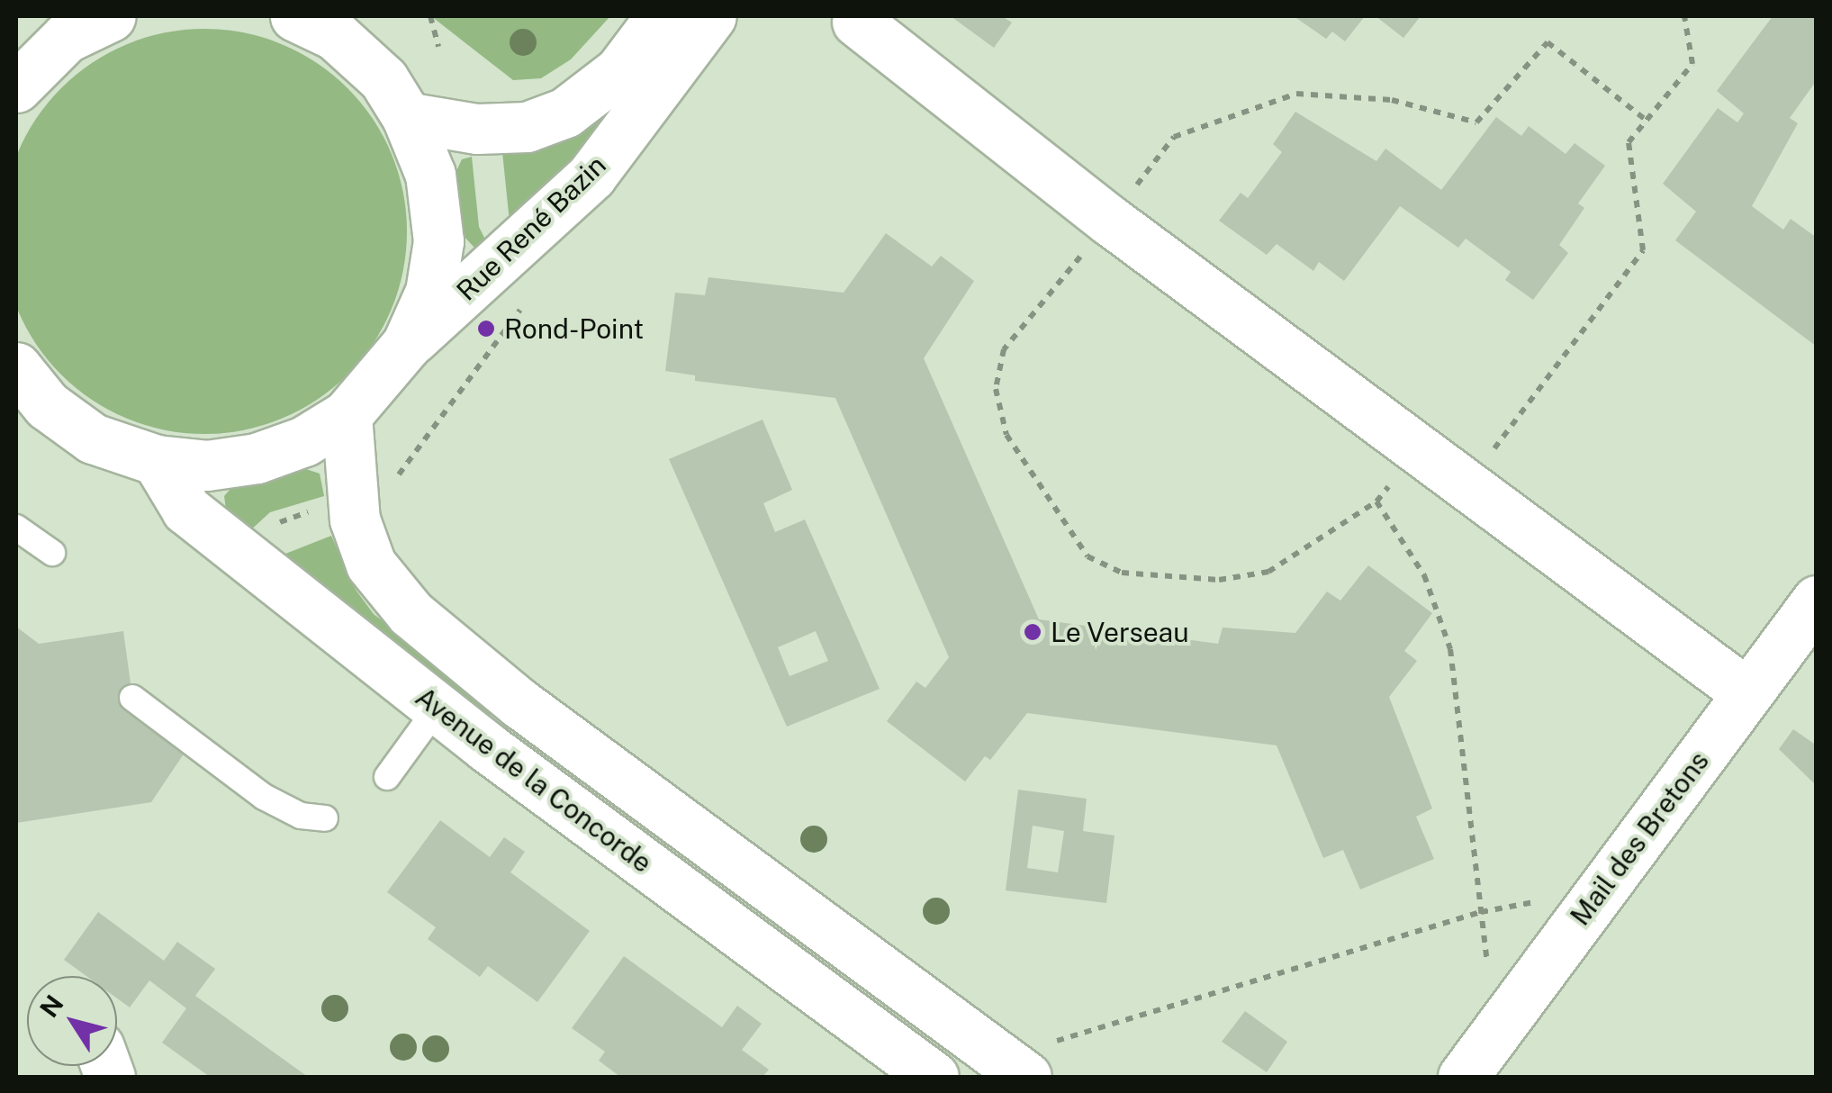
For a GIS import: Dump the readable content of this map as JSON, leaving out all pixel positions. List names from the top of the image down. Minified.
{"streets":{"street":["Rue René Bazin","Avenue de la Concorde","Mail des Bretons"]},"places":["Rond-Point","Le Verseau"],"north":"top left"}
